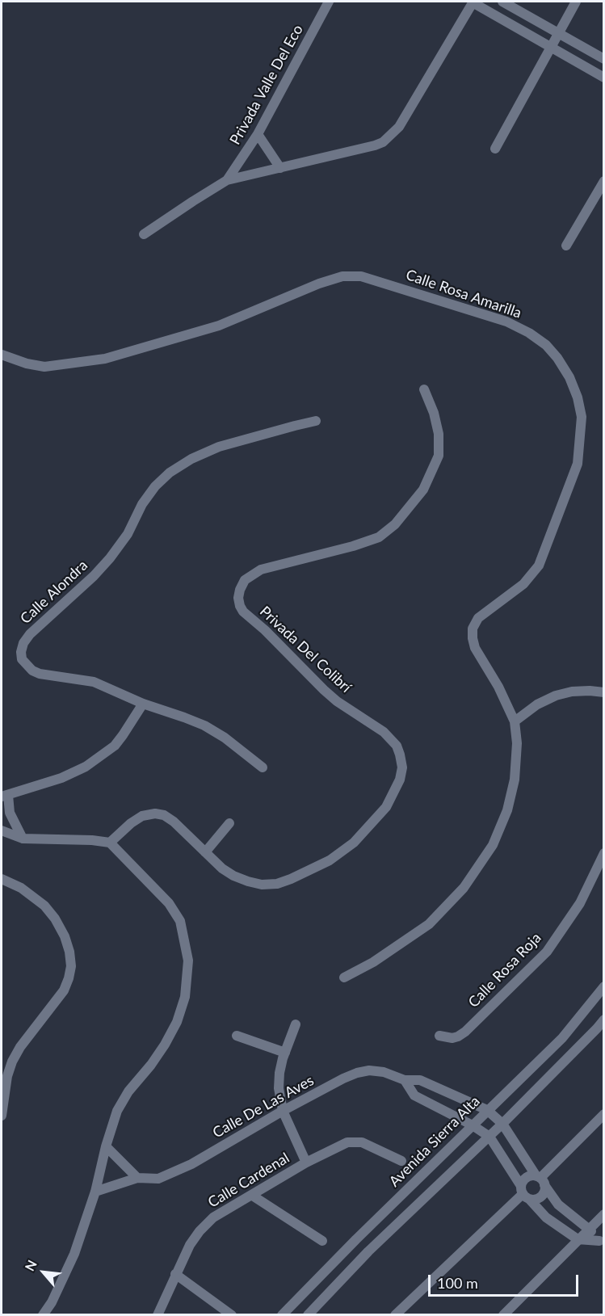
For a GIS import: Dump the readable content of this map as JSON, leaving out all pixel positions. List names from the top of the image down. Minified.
{"streets":{"street":["Privada Valle Del Eco","Calle Rosa Amarilla","Calle Alondra","Privada Del Colibrí","Calle Rosa Roja","Calle De Las Aves","Avenida Sierra Alta","Calle Cardenal"]},"crossings":[["Calle De Las Aves","Avenida Sierra Alta"]],"scale_bar":"100 m","north":"top left"}
